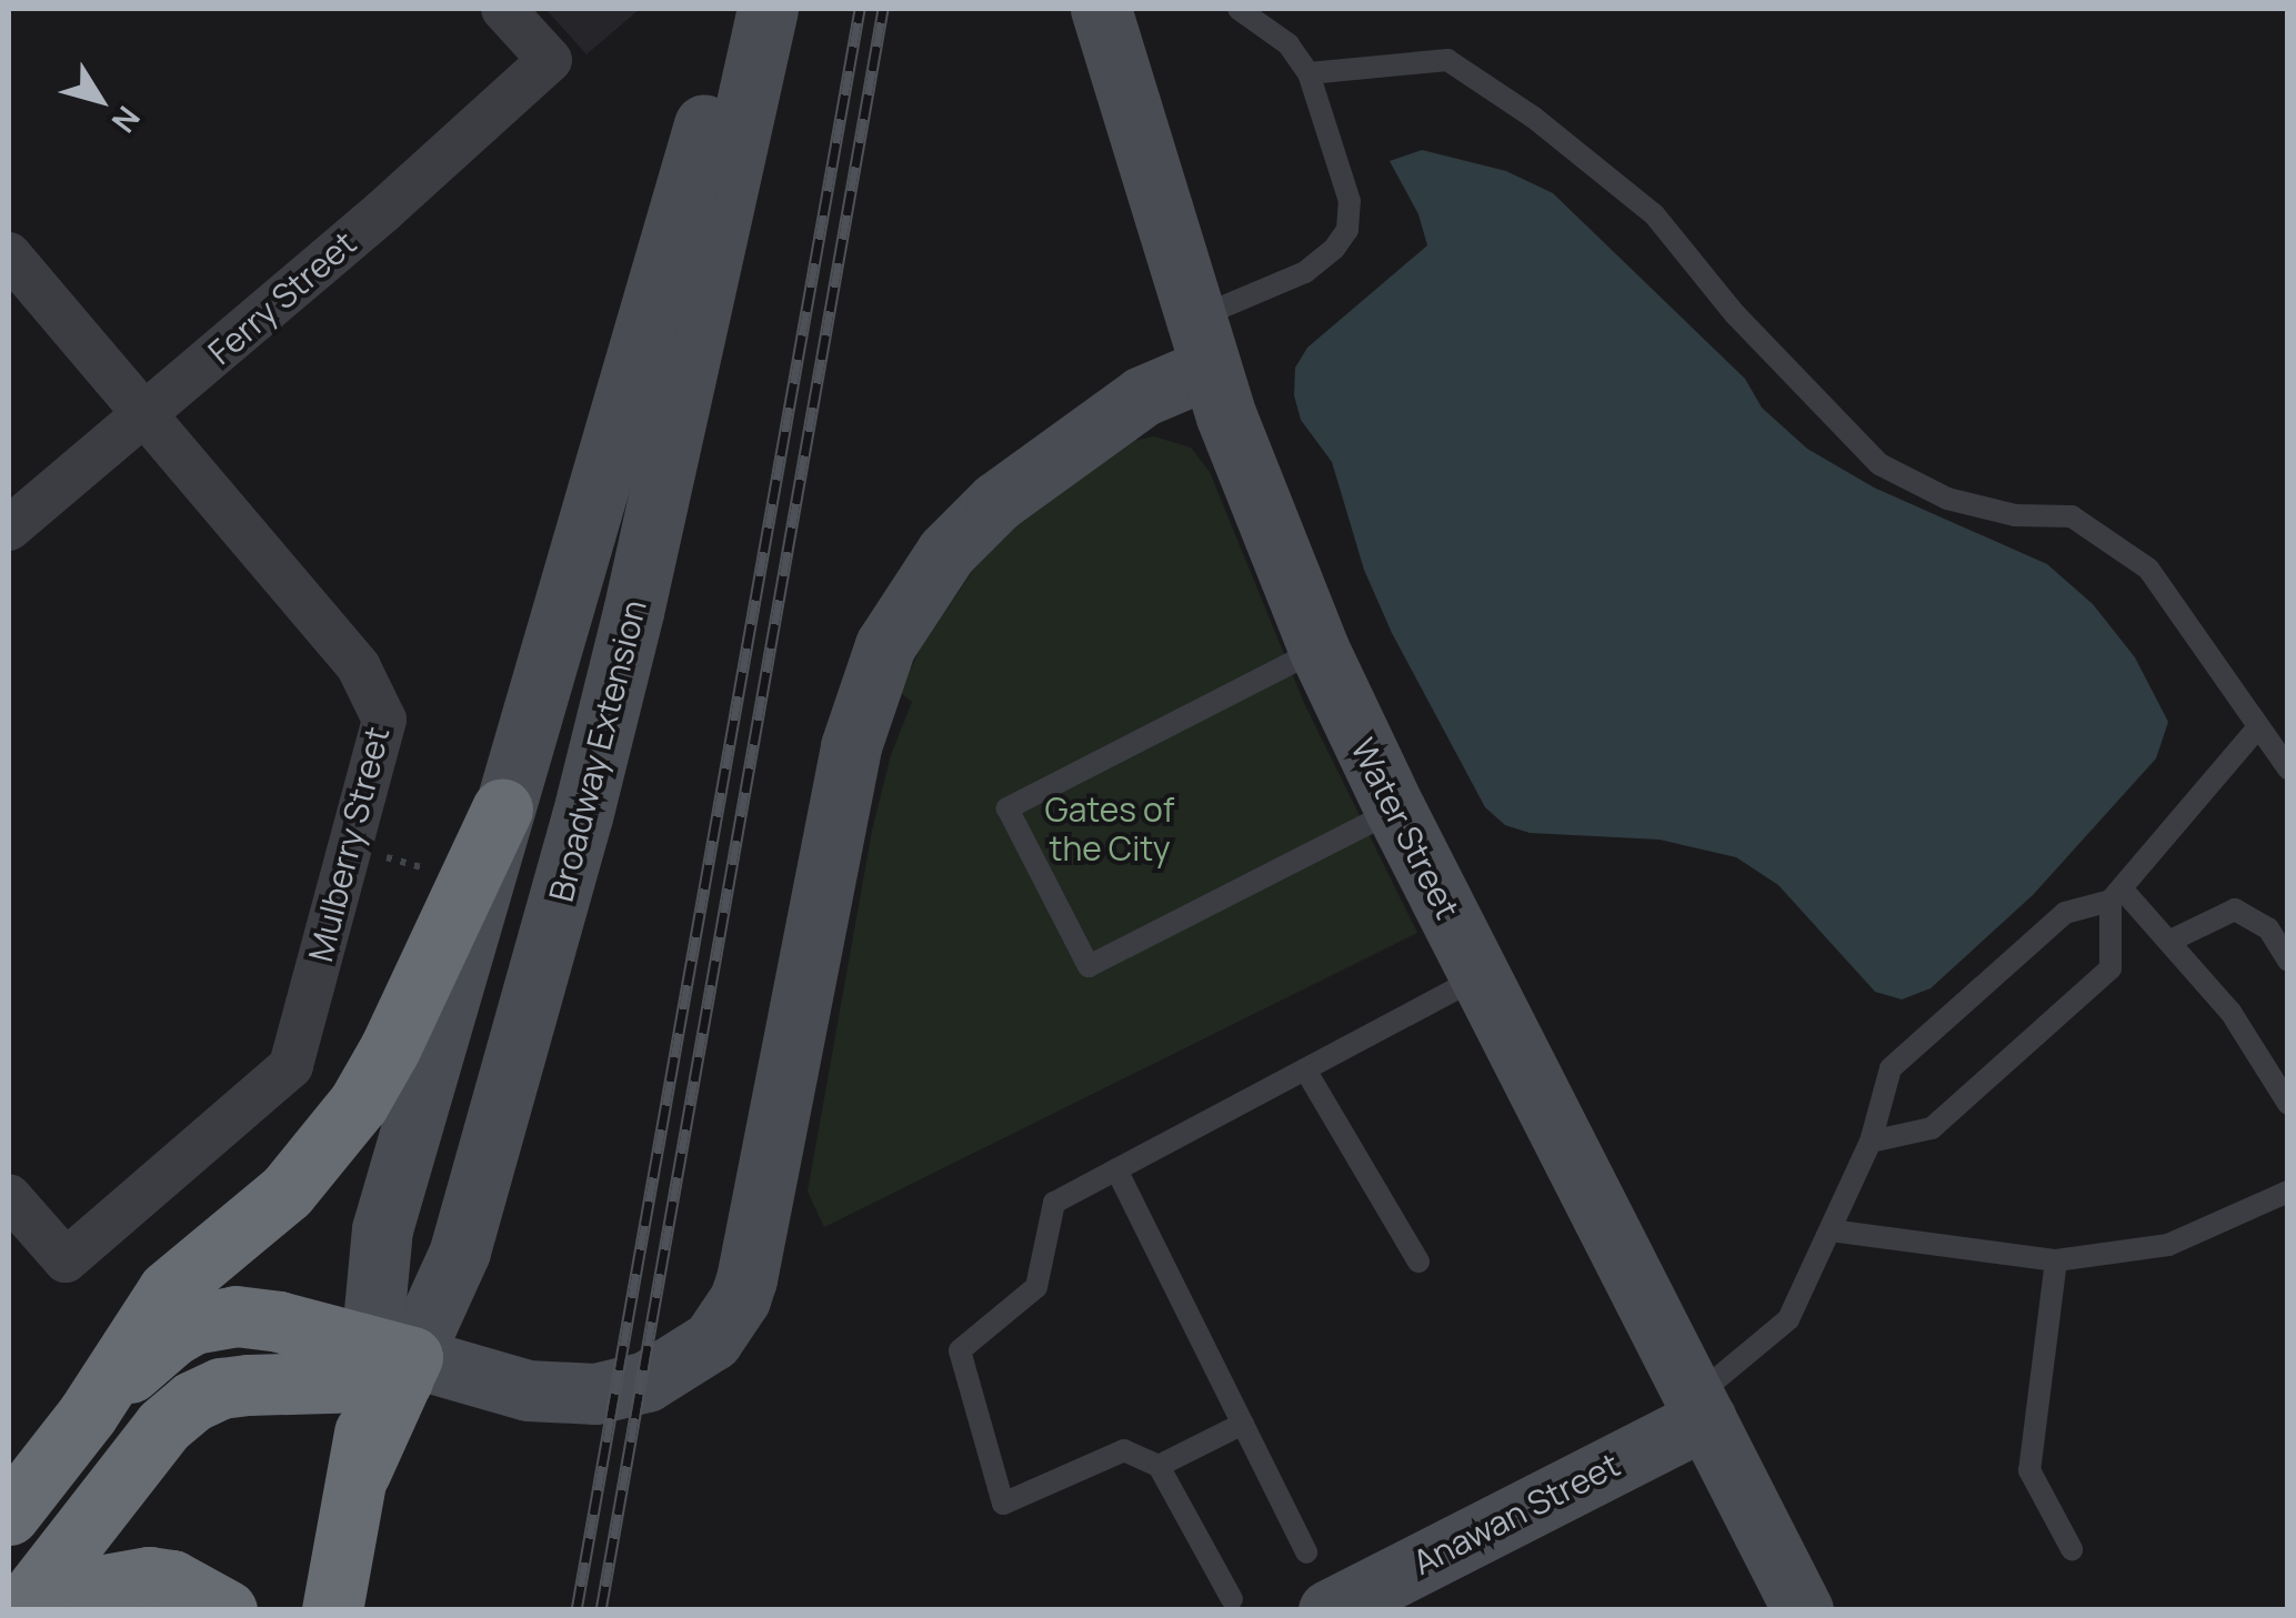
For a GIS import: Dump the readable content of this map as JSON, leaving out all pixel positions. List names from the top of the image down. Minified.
{"streets":{"highway":["Broadway Extension"],"street":["Ferry Street","Water Street","Mulberry Street","Anawan Street"]},"crossings":[["Ferry Street","Mulberry Street"],["Water Street","Anawan Street"]],"parks":["Gates of the City"],"north":"bottom right"}
